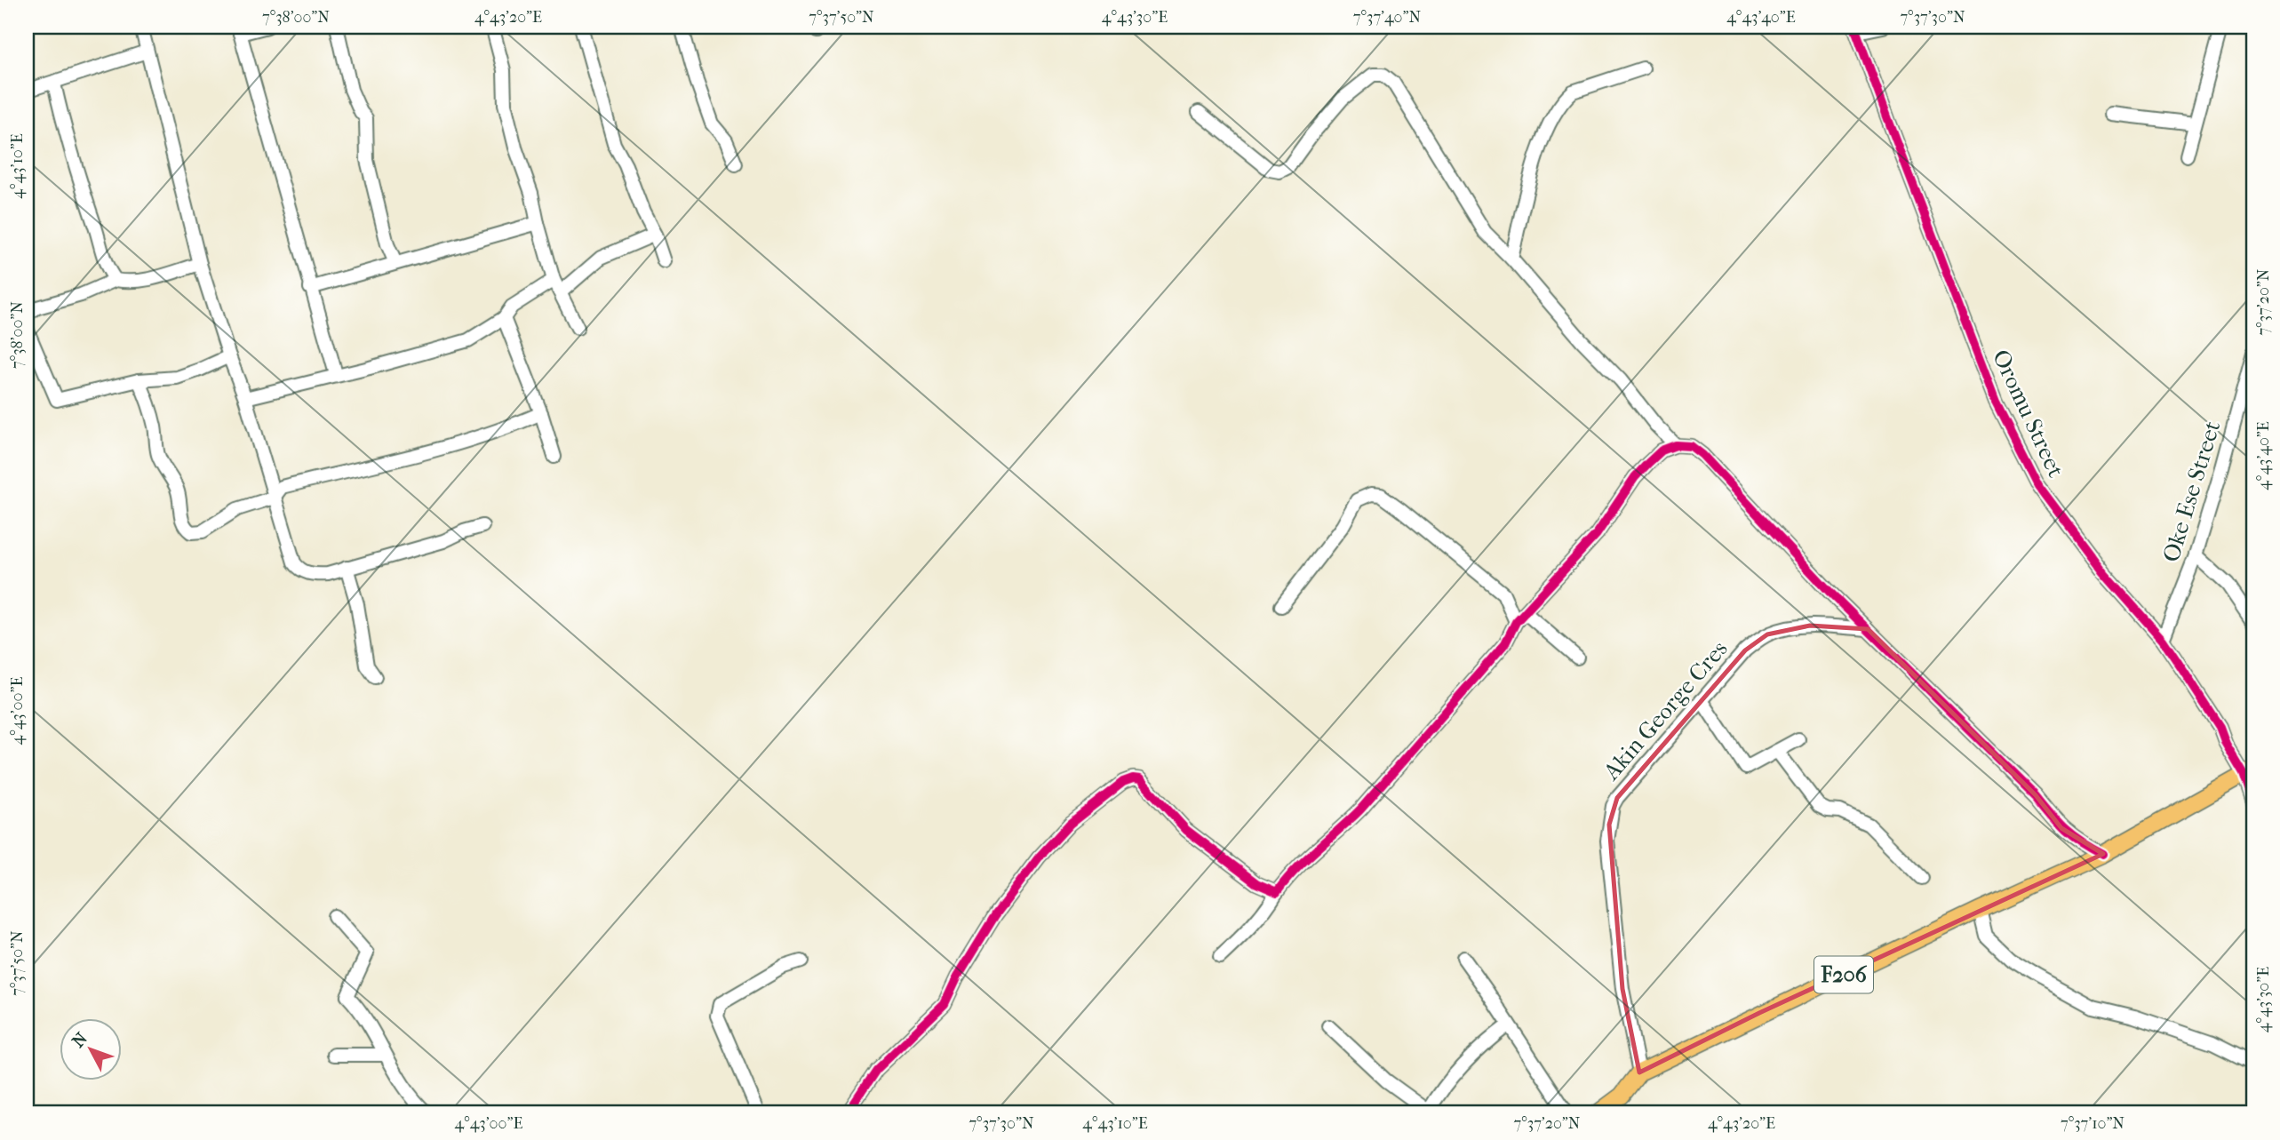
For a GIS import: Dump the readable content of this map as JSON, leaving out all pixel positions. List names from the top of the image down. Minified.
{"streets":{"main road":["F206"],"street":["Oromu Street","Oke Ese Street","Akin George Cres"]},"crossings":[["Oromu Street","Oke Ese Street"],["Oromu Street","F206"],["Akin George Cres","F206"]],"north":"top left","coordinates":["7°38'00\"N","4°43'20\"E","7°37'50\"N","4°43'30\"E","7°37'40\"N","4°43'40\"E","7°37'30\"N","4°43'10\"E","7°37'20\"N","4°43'00\"E","7°37'10\"N"]}
